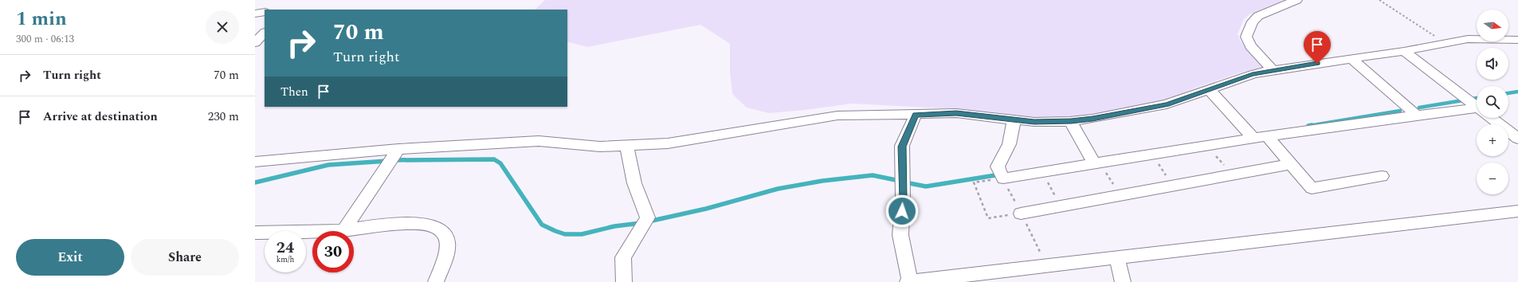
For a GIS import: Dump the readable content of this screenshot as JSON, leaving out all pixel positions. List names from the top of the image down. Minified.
{"north":"right","page":{"heading":["1 min","300 m · 06:13"],"map_buttons":["+","−"],"turn":["70 m","Turn right"],"list":[{"name":"Turn right","value":"70 m"},{"name":"Arrive at destination","value":"230 m"}],"then":"Then","speed":"24 km/h","limit":"30","buttons":["Exit","Share"]}}
